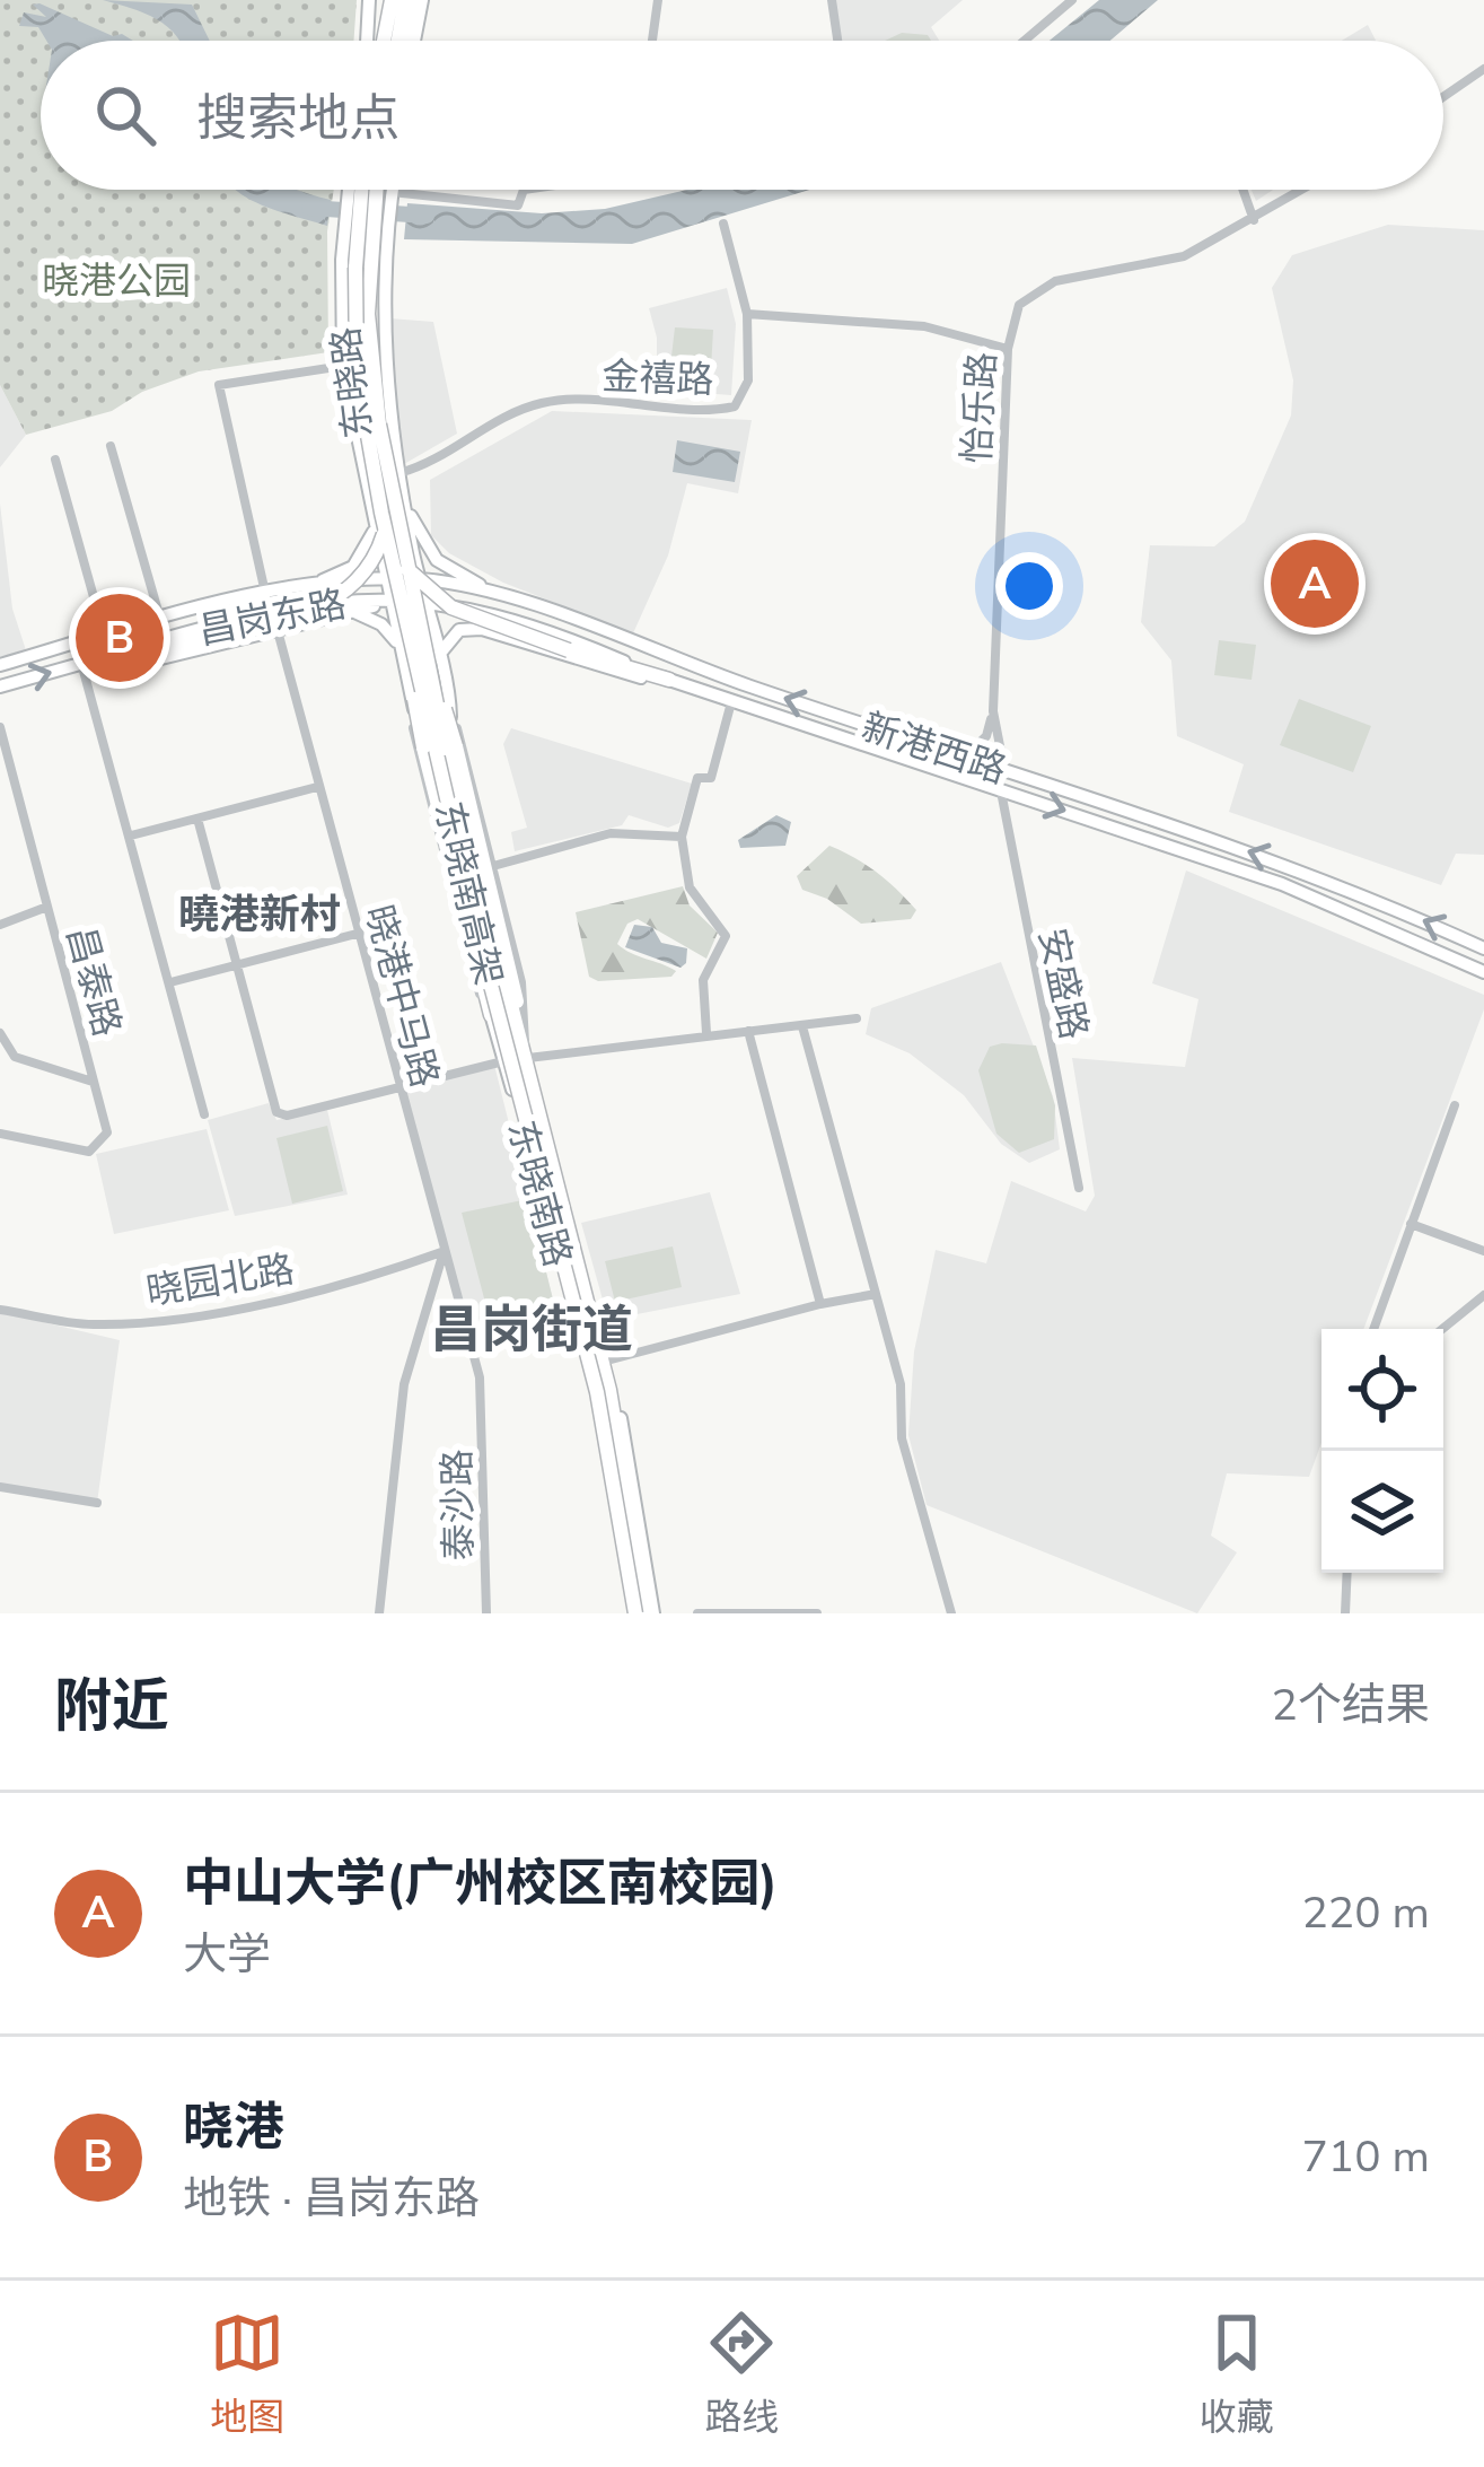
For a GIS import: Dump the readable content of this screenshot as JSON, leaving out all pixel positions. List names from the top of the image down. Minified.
{"streets":{"highway":["东晓南高架"],"main road":["东晓路","昌岗东路","新港西路","东晓南路"],"street":["金禧路","怡乐路","昌泰路","安盛路","晓港中马路","晓园北路","泰沙路"]},"crossings":[["金禧路","东晓路"],["金禧路","怡乐路"],["东晓路","昌岗东路"],["东晓路","新港西路"],["东晓路","东晓南高架"],["东晓路","东晓南路"],["怡乐路","新港西路"],["昌岗东路","新港西路"],["昌岗东路","东晓南高架"],["昌岗东路","晓港中马路"],["昌岗东路","东晓南路"],["新港西路","东晓南高架"],["新港西路","安盛路"],["新港西路","东晓南路"],["东晓南高架","东晓南路"],["晓港中马路","晓园北路"],["晓港中马路","泰沙路"]],"districts":["曉港新村","昌岗街道"],"parks":["晓港公园"],"page":{"search":"搜索地点","pins":["A","B"],"heading":["附近","2个结果"],"list":[{"mark":"A","name":"中山大学(广州校区南校园)","note":"大学","value":"220 m"},{"mark":"B","name":"晓港","note":"地铁 · 昌岗东路","value":"710 m"}],"nav":["地图","路线","收藏"]}}
